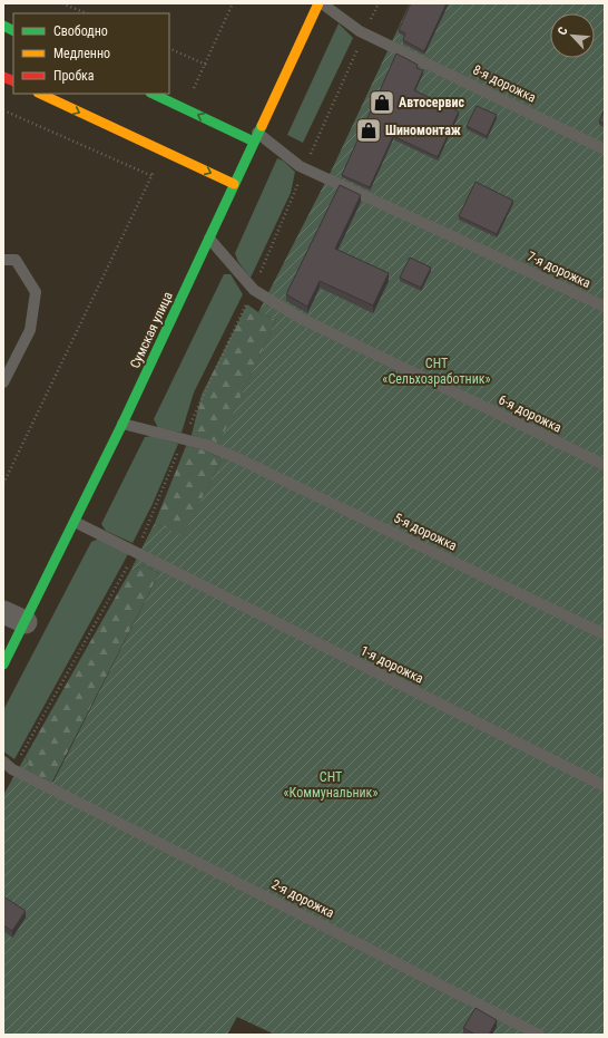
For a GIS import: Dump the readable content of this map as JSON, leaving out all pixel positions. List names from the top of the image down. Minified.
{"streets":{"main road":["Сумская улица"],"lane":["8-я дорожка","7-я дорожка","6-я дорожка","5-я дорожка","1-я дорожка","2-я дорожка"]},"crossings":[["8-я дорожка","Сумская улица"],["7-я дорожка","Сумская улица"],["Сумская улица","6-я дорожка"],["Сумская улица","5-я дорожка"],["Сумская улица","1-я дорожка"]],"parks":["СНТ «Сельхозработник»","СНТ «Коммунальник»"],"places":{"shop":["Автосервис","Шиномонтаж"]},"legend":["Свободно","Медленно","Пробка"],"north":"top left"}
